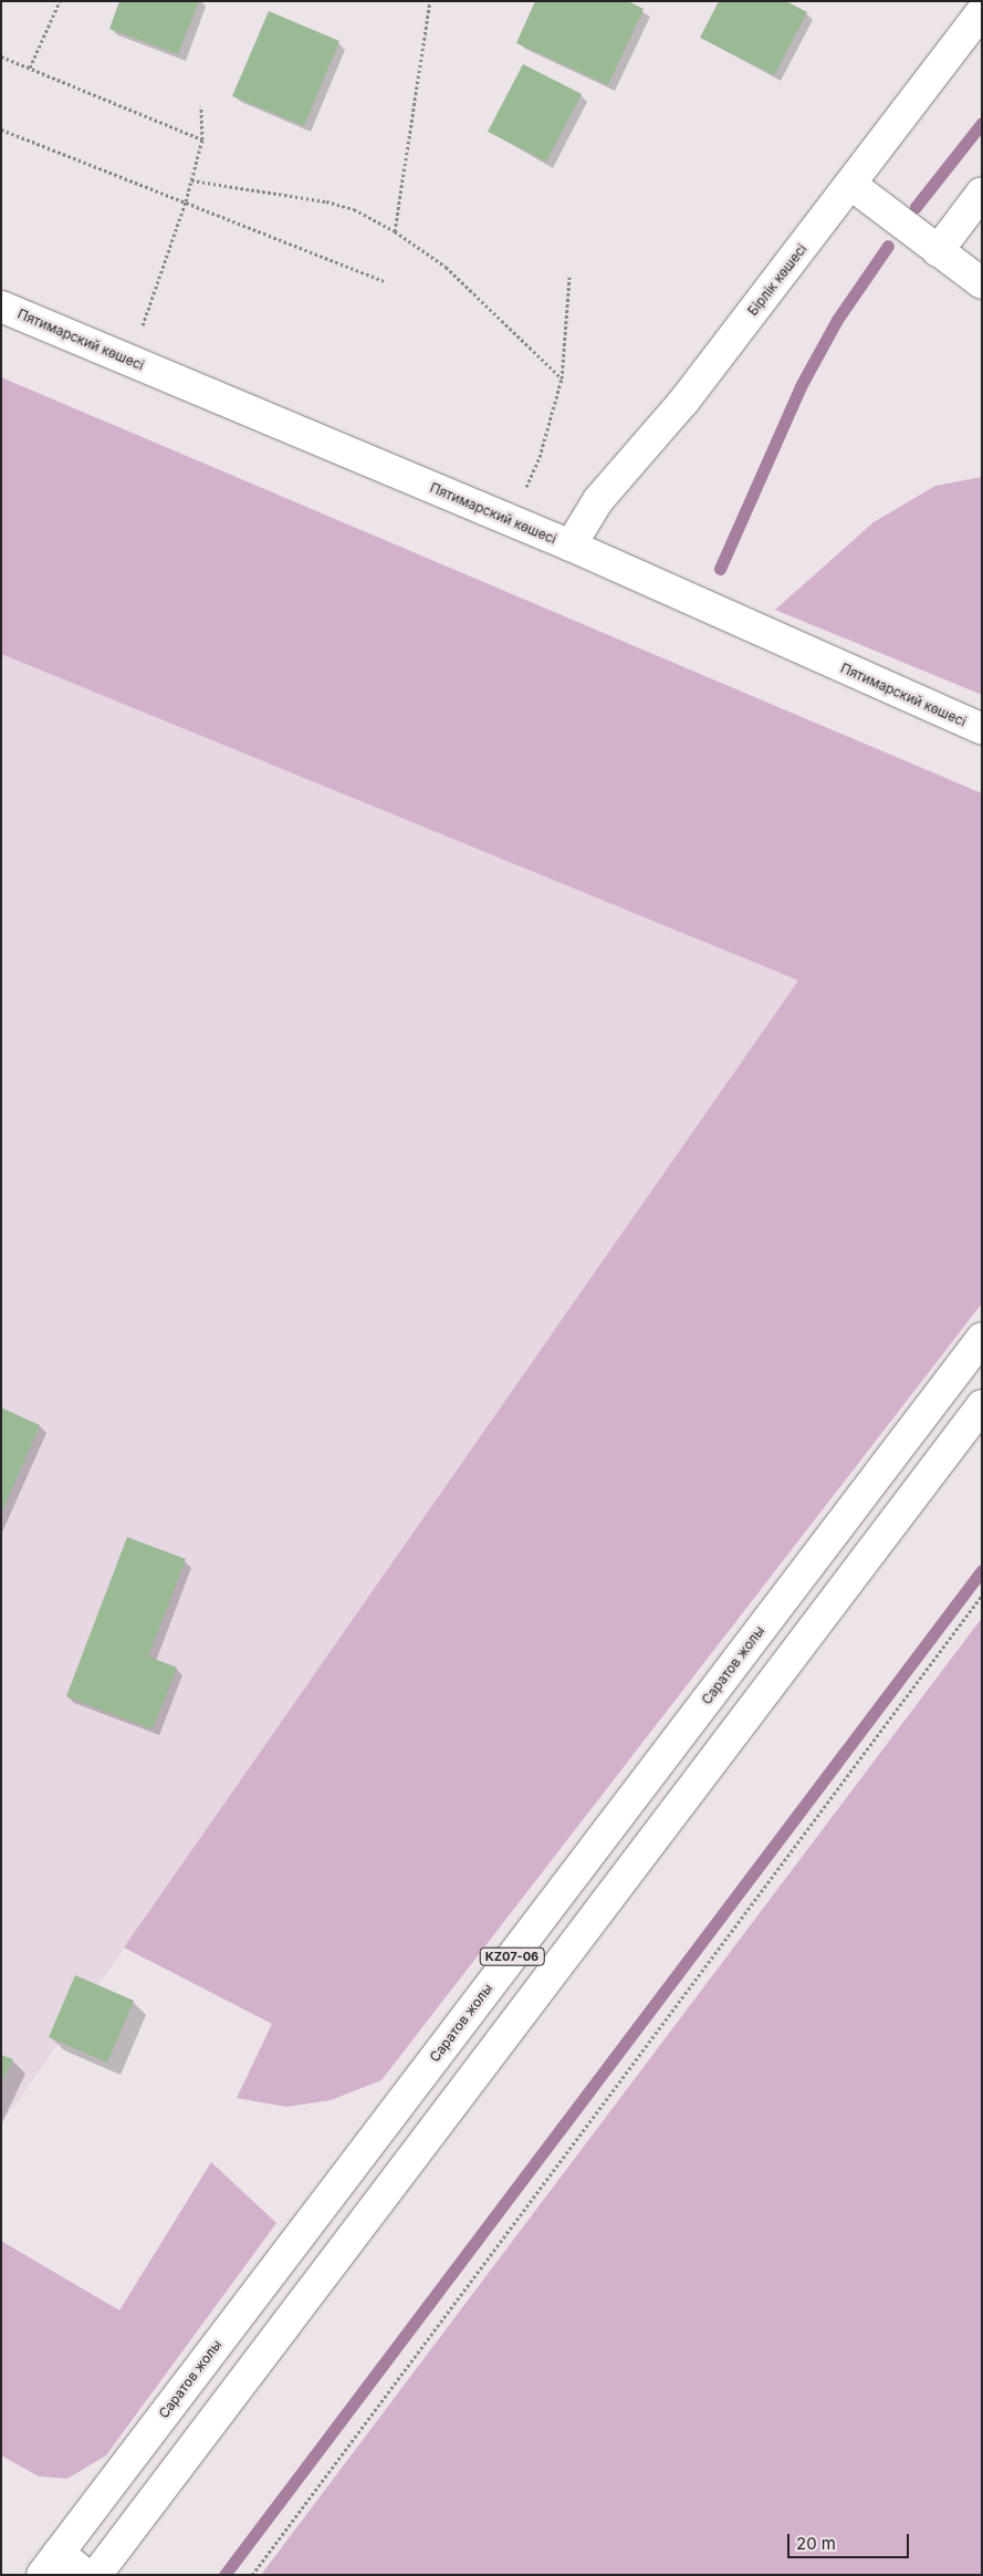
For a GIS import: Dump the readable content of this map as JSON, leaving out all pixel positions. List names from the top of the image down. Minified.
{"streets":{"main road":["Бірлік көшесі","Пятимарский көшесі","Саратов жолы","KZ07-06"]},"crossings":[["Бірлік көшесі","Пятимарский көшесі"]],"scale_bar":"20 m"}
